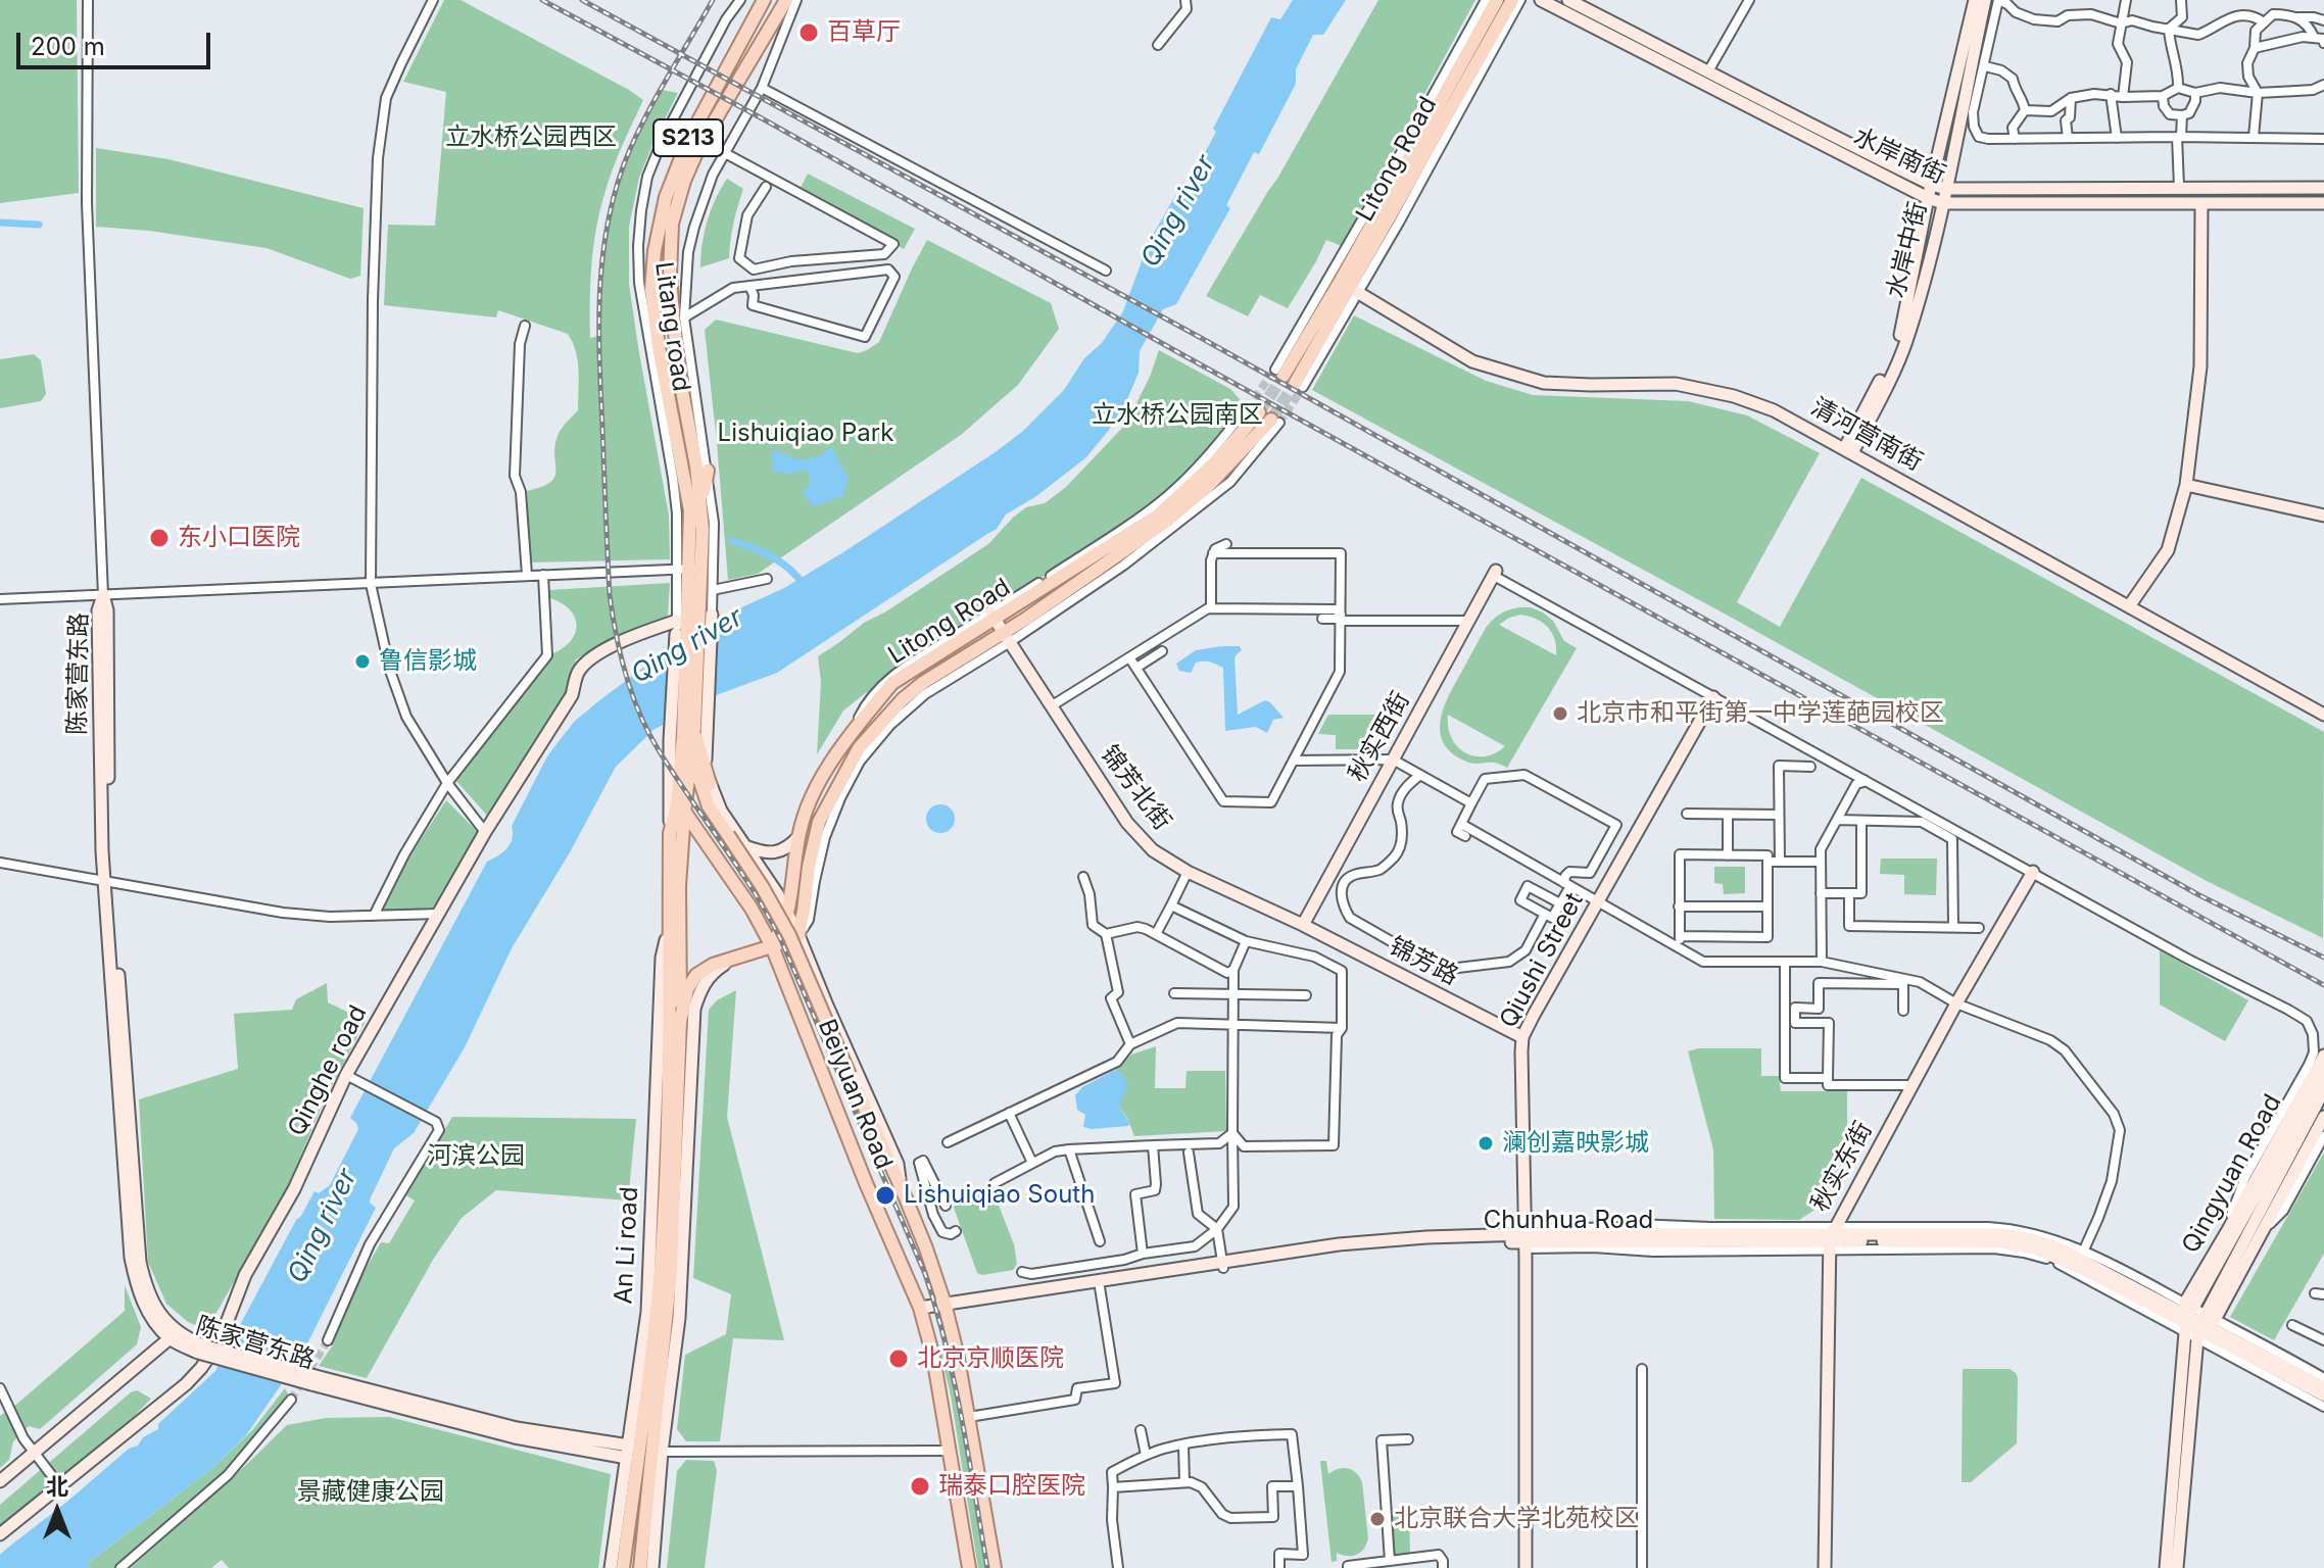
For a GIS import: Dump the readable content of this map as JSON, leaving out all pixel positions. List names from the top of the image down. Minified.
{"streets":{"main road":["S213","Litong Road","Litang road","Beiyuan Road","An Li road"],"street":["水岸南街","水岸中街","清河营南街","陈家营东路","秋实西街","锦芳北街","Qiushi Street","锦芳路","Qinghe road","秋实东街","Qingyuan Road","Chunhua Road"]},"crossings":[["水岸南街","水岸中街"],["Litong Road","锦芳北街"],["Litong Road","Beiyuan Road"],["Litong Road","An Li road"],["水岸中街","清河营南街"],["Litang road","Qinghe road"],["Litang road","An Li road"],["陈家营东路","An Li road"],["秋实西街","锦芳北街"],["秋实西街","锦芳路"],["锦芳北街","锦芳路"],["Qiushi Street","锦芳路"],["Qiushi Street","Chunhua Road"],["Qinghe road","An Li road"],["Beiyuan Road","Chunhua Road"],["Beiyuan Road","An Li road"],["秋实东街","Chunhua Road"],["Qingyuan Road","Chunhua Road"]],"water":["Qing river"],"parks":["立水桥公园西区","立水桥公园南区","Lishuiqiao Park","河滨公园","景藏健康公园"],"places":["百草厅","东小口医院","鲁信影城","北京市和平街第一中学莲葩园校区","澜创嘉映影城","Lishuiqiao South","北京京顺医院","瑞泰口腔医院","北京联合大学北苑校区"],"scale_bar":"200 m","north":"top"}
